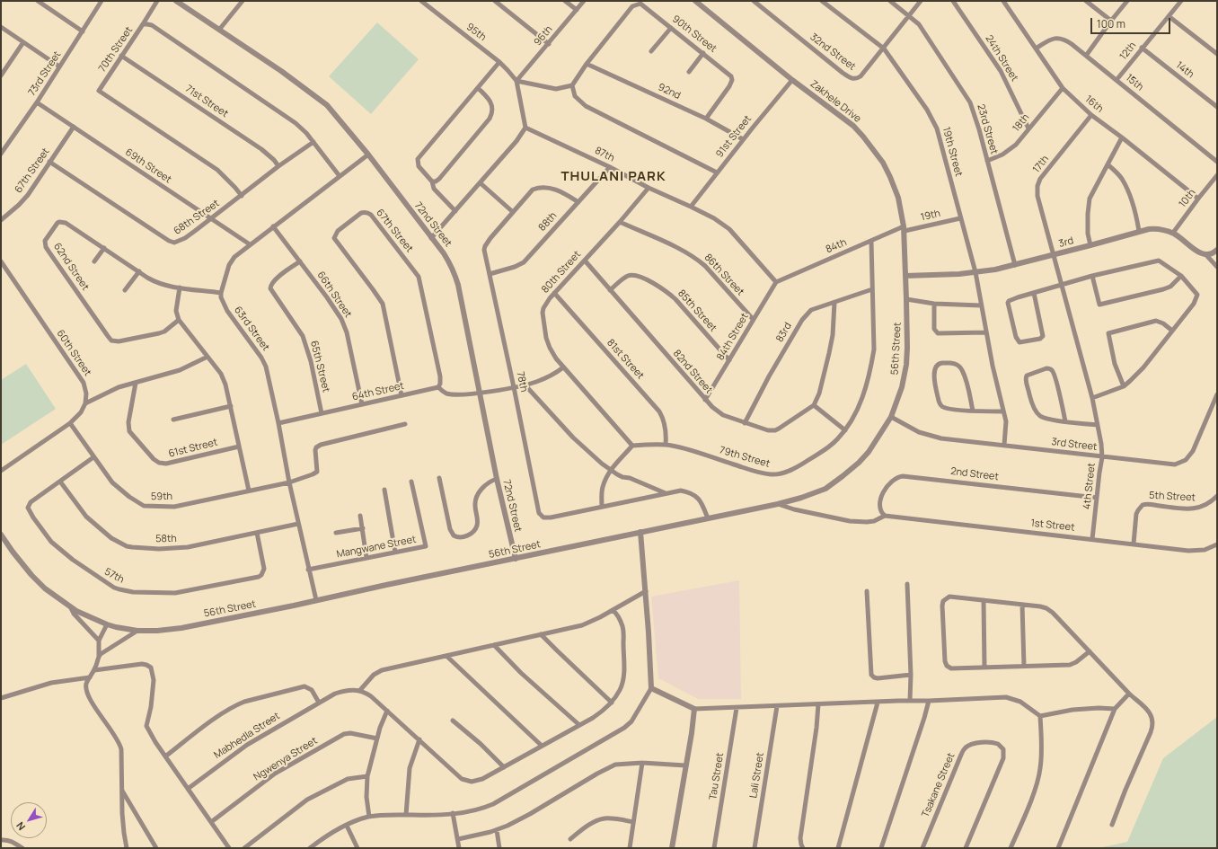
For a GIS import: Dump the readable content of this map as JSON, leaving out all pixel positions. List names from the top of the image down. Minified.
{"streets":{"street":["95th","90th Street","96th","70th Street","12th","32nd Street","24th Street","14th","73rd Street","15th","92nd","71st Street","Zakhele Drive","16th","18th","23rd Street","91st Street","19th Street","87th","17th","69th Street","67th Street","10th","19th","68th Street","88th","72nd Street","3rd","84th","62nd Street","80th Street","86th Street","66th Street","85th Street","63rd Street","83rd","84th Street","56th Street","60th Street","81st Street","65th Street","82nd Street","78th","64th Street","3rd Street","61st Street","79th Street","2nd Street","4th Street","59th","5th Street","1st Street","58th","Mangwane Street","57th","Mabhedla Street","Ngwenya Street","Lali Street","Tau Street","Tsakane Street"]},"crossings":[["95th","96th"],["90th Street","92nd"],["70th Street","71st Street"],["70th Street","68th Street"],["12th","14th"],["12th","15th"],["32nd Street","23rd Street"],["32nd Street","19th Street"],["24th Street","18th"],["73rd Street","69th Street"],["15th","16th"],["92nd","91st Street"],["71st Street","68th Street"],["Zakhele Drive","91st Street"],["Zakhele Drive","19th"],["Zakhele Drive","3rd"],["Zakhele Drive","84th"],["Zakhele Drive","56th Street"],["16th","18th"],["16th","17th"],["16th","10th"],["18th","23rd Street"],["23rd Street","3rd"],["91st Street","87th"],["19th Street","19th"],["19th Street","3rd"],["19th Street","3rd Street"],["87th","88th"],["87th","84th"],["87th","80th Street"],["87th","84th Street"],["17th","3rd"],["17th","4th Street"],["69th Street","67th Street"],["69th Street","68th Street"],["67th Street","68th Street"],["67th Street","64th Street"],["10th","3rd"],["19th","84th"],["88th","78th"],["72nd Street","56th Street"],["3rd","56th Street"],["3rd","4th Street"],["84th","84th Street"],["84th","79th Street"],["62nd Street","63rd Street"],["80th Street","86th Street"],["80th Street","81st Street"],["80th Street","82nd Street"],["80th Street","79th Street"],["86th Street","84th Street"],["66th Street","65th Street"],["66th Street","64th Street"],["85th Street","84th Street"],["85th Street","82nd Street"],["63rd Street","56th Street"],["63rd Street","64th Street"],["63rd Street","59th"],["63rd Street","58th"],["63rd Street","Mangwane Street"],["83rd","82nd Street"],["83rd","79th Street"],["84th Street","82nd Street"],["56th Street","78th"],["56th Street","3rd Street"],["81st Street","79th Street"],["65th Street","64th Street"],["3rd Street","4th Street"],["2nd Street","4th Street"],["2nd Street","1st Street"],["4th Street","1st Street"],["59th","57th"],["5th Street","1st Street"],["58th","57th"]],"districts":["THULANI PARK"],"scale_bar":"100 m","north":"bottom left"}
